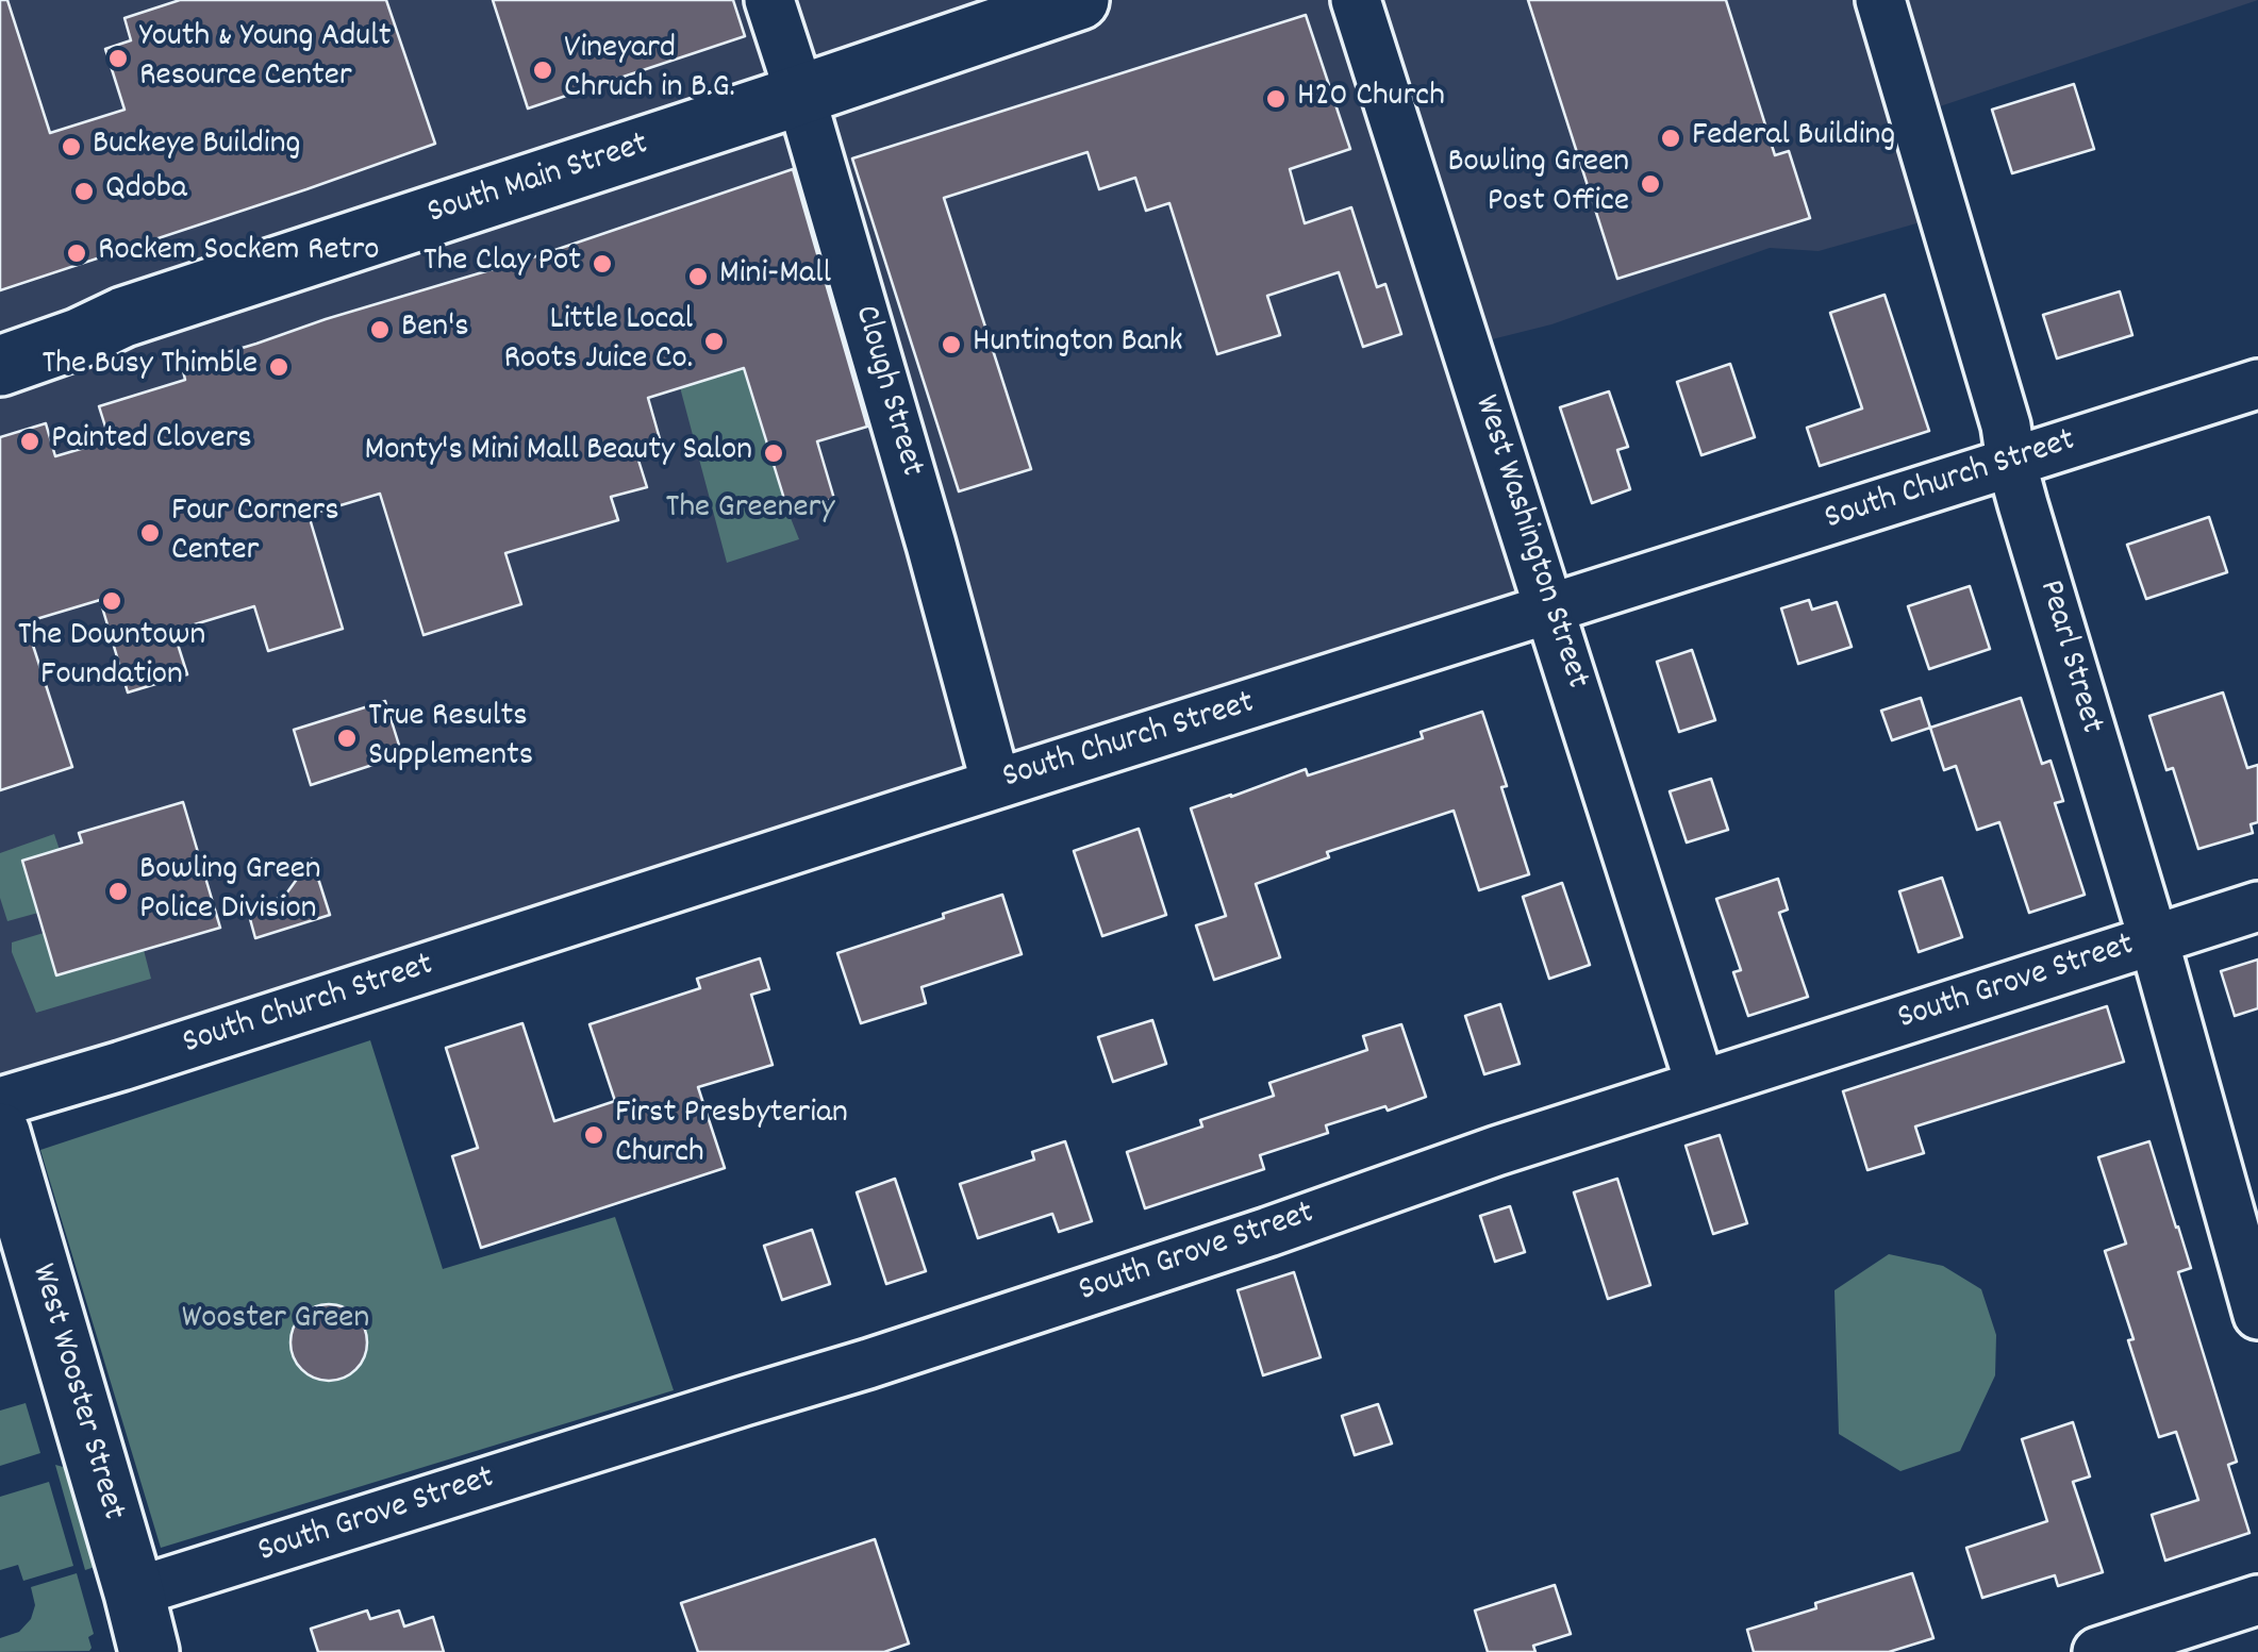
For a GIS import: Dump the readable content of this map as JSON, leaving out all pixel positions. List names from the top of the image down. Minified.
{"streets":{"main road":["South Main Street","West Wooster Street"],"street":["Clough Street","South Church Street","West Washington Street","Pearl Street","South Grove Street"]},"crossings":[["South Main Street","Clough Street"],["Clough Street","South Church Street"],["South Church Street","West Washington Street"],["South Church Street","Pearl Street"],["West Washington Street","South Grove Street"],["Pearl Street","South Grove Street"],["South Grove Street","West Wooster Street"]],"parks":["The Greenery","Wooster Green"],"places":["Youth & Young Adult Resource Center","Vineyard Chruch in B.G.","H20 Church","Federal Building","Buckeye Building","Bowling Green Post Office","Qdoba","Rockem Sockem Retro","The Clay Pot","Mini-Mall","Ben's","Little Local Roots Juice Co.","Huntington Bank","The Busy Thimble","Painted Clovers","Monty's Mini Mall Beauty Salon","Four Corners Center","The Downtown Foundation","True Results Supplements","Bowling Green Police Division","First Presbyterian Church"]}
